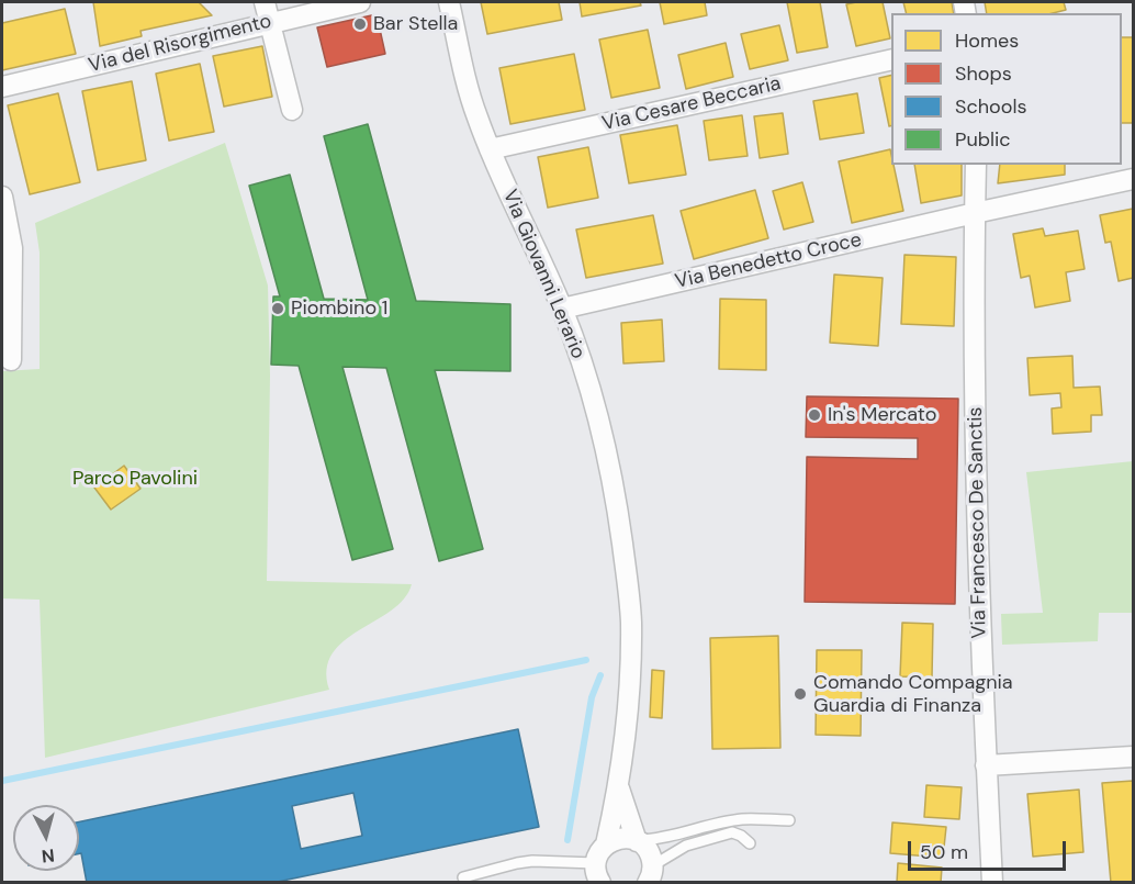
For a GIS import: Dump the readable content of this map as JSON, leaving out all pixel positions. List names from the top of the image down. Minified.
{"streets":{"street":["Via del Risorgimento","Via Cesare Beccaria","Via Benedetto Croce","Via Giovanni Lerario","Via Francesco De Sanctis"]},"crossings":[["Via Cesare Beccaria","Via Giovanni Lerario"],["Via Benedetto Croce","Via Giovanni Lerario"],["Via Benedetto Croce","Via Francesco De Sanctis"]],"parks":["Parco Pavolini"],"places":["Bar Stella","Piombino 1","In's Mercato","Comando Compagnia Guardia di Finanza"],"legend":["Homes","Shops","Schools","Public"],"scale_bar":"50 m","north":"bottom"}
